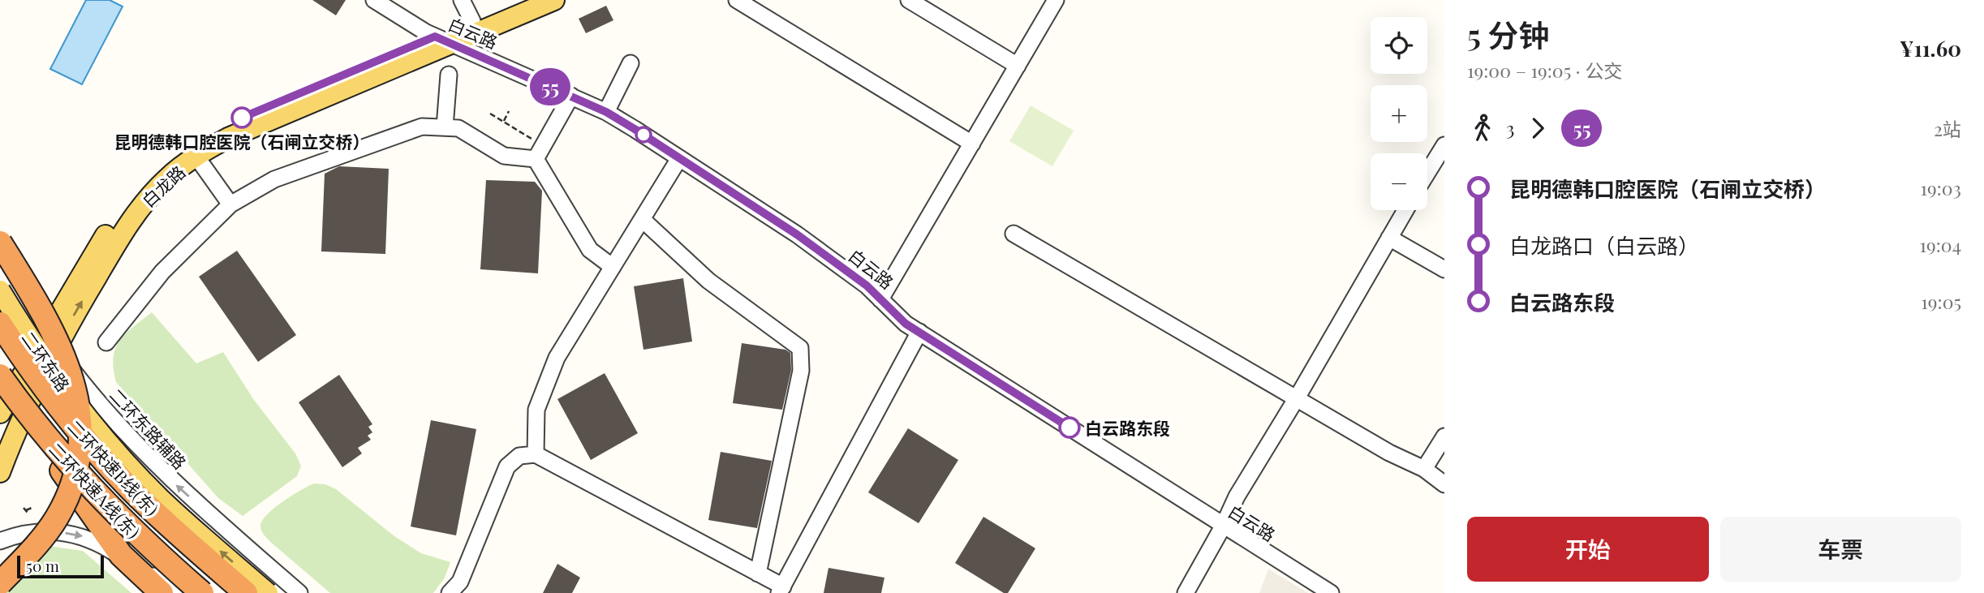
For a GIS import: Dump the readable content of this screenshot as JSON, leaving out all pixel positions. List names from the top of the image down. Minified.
{"streets":{"highway":["二环快速B线(东)","二环快速A线(东)"],"main road":["白龙路","二环东路"],"street":["白云路","二环东路辅路"]},"crossings":[["白云路","白龙路"],["白龙路","二环东路辅路"],["白龙路","二环快速A线(东)"]],"one_way":["二环东路"],"places":["昆明德韩口腔医院（石闸立交桥）","白云路东段"],"lines":["bus line 55"],"scale_bar":"50 m","page":{"on_map":"55","heading":["5 分钟","19:00 – 19:05 · 公交","¥11.60"],"map_buttons":["+","−"],"legs":["3","55","2站"],"list":[{"name":"昆明德韩口腔医院（石闸立交桥）","value":"19:03"},{"name":"白龙路口（白云路）","value":"19:04"},{"name":"白云路东段","value":"19:05"}],"buttons":["开始","车票"],"scale":"50 m"}}
